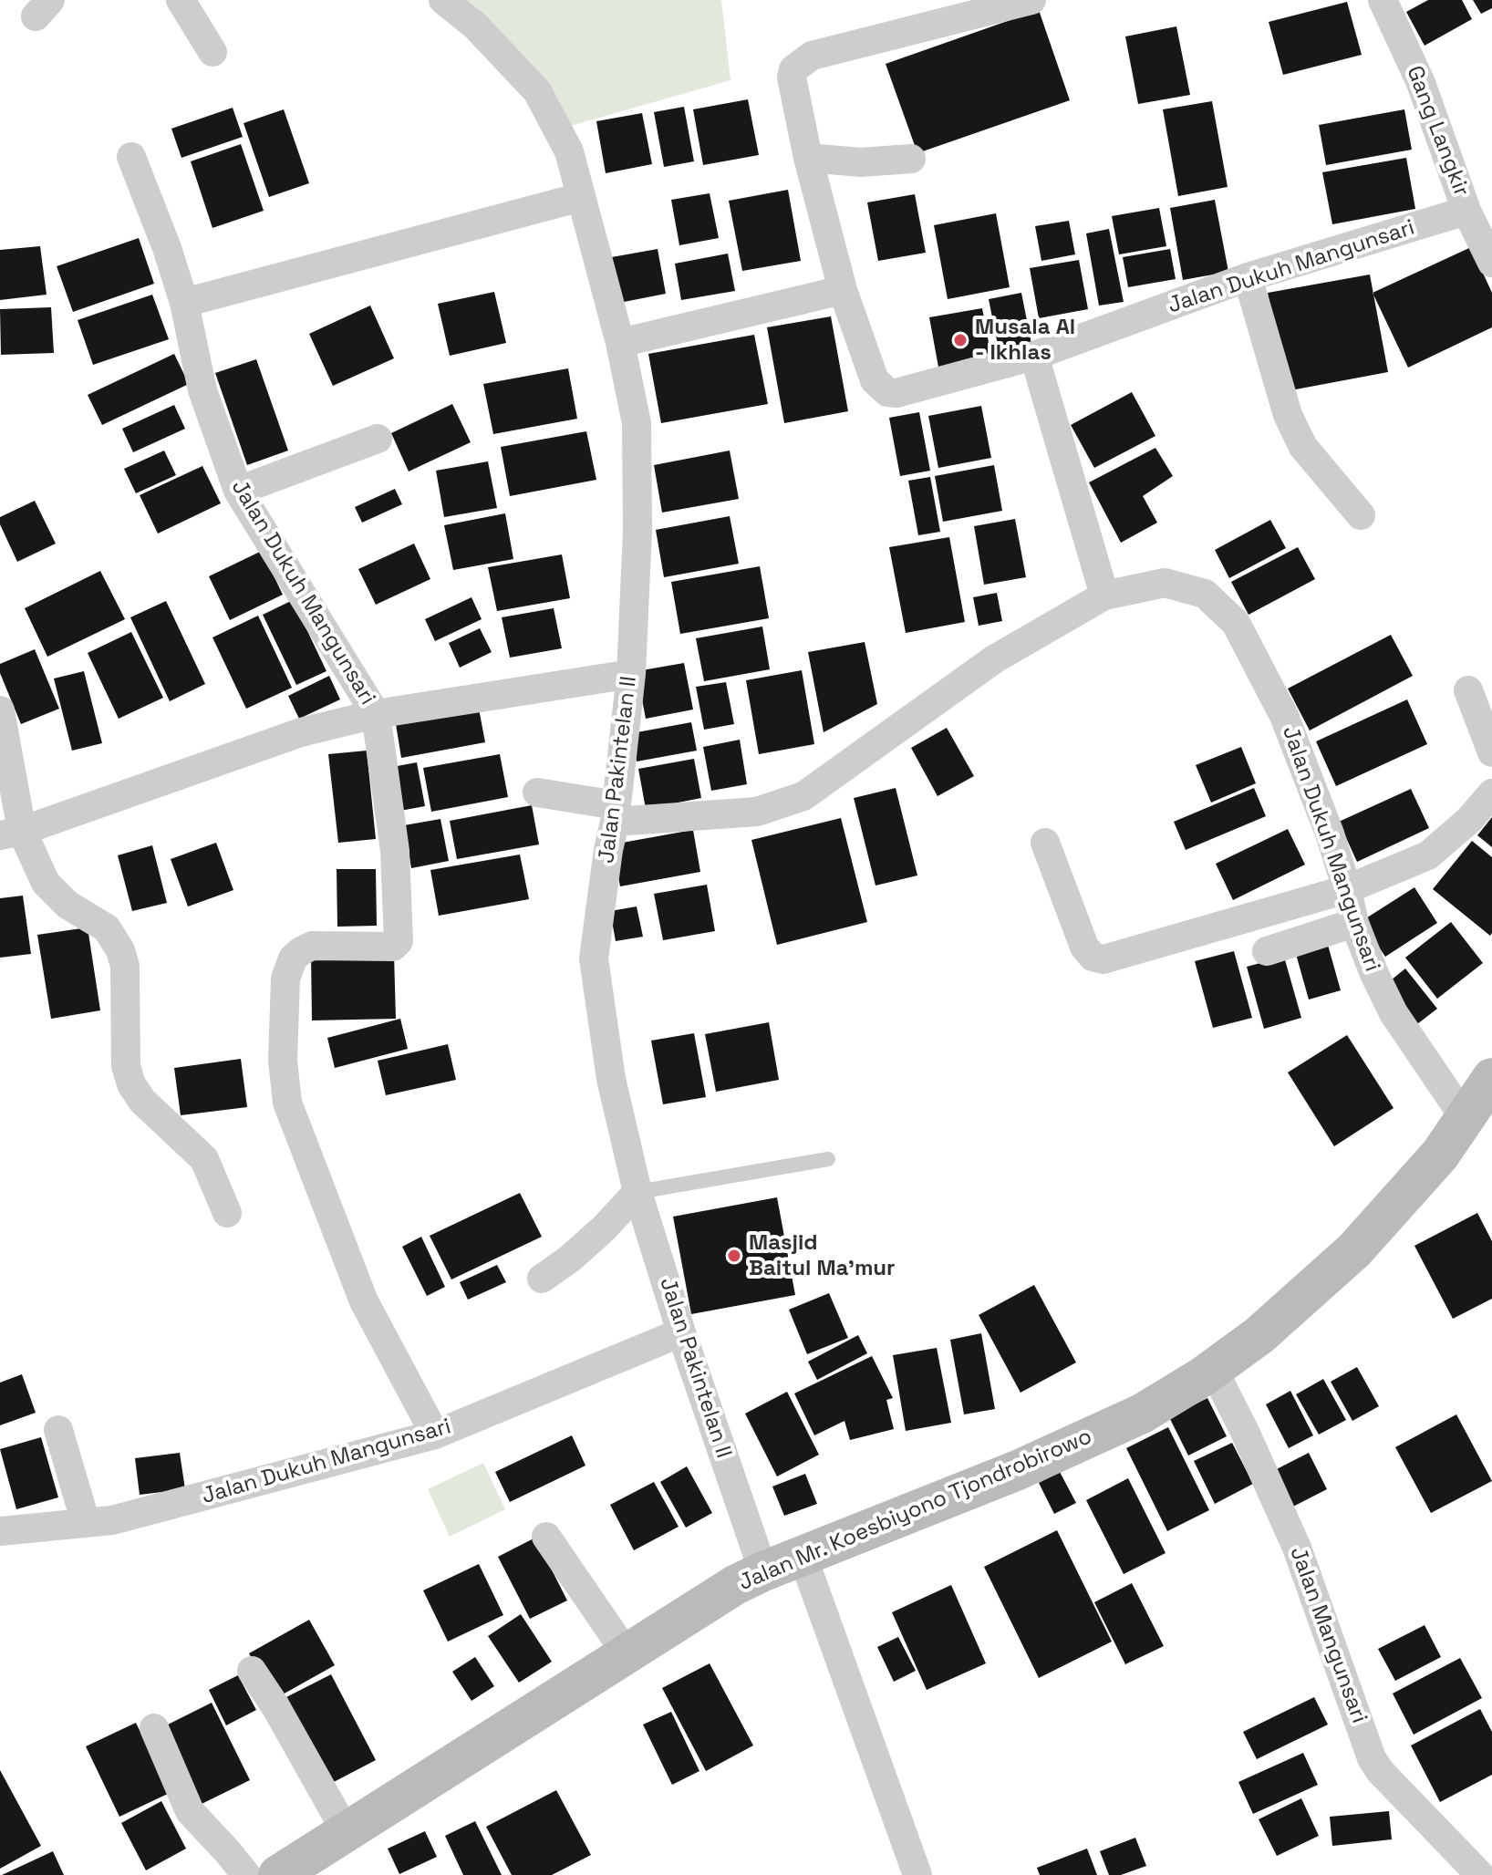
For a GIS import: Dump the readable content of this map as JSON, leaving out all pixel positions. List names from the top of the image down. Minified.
{"streets":{"main road":["Jalan Mr. Koesbiyono Tjondrobirowo"],"street":["Gang Langkir","Jalan Dukuh Mangunsari","Jalan Pakintelan II","Jalan Mangunsari"]},"crossings":[["Gang Langkir","Jalan Dukuh Mangunsari"],["Jalan Dukuh Mangunsari","Jalan Pakintelan II"],["Jalan Dukuh Mangunsari","Jalan Mr. Koesbiyono Tjondrobirowo"],["Jalan Pakintelan II","Jalan Mr. Koesbiyono Tjondrobirowo"],["Jalan Mr. Koesbiyono Tjondrobirowo","Jalan Mangunsari"]],"places":["Musala Al - Ikhlas","Masjid Baitul Ma'mur"]}
